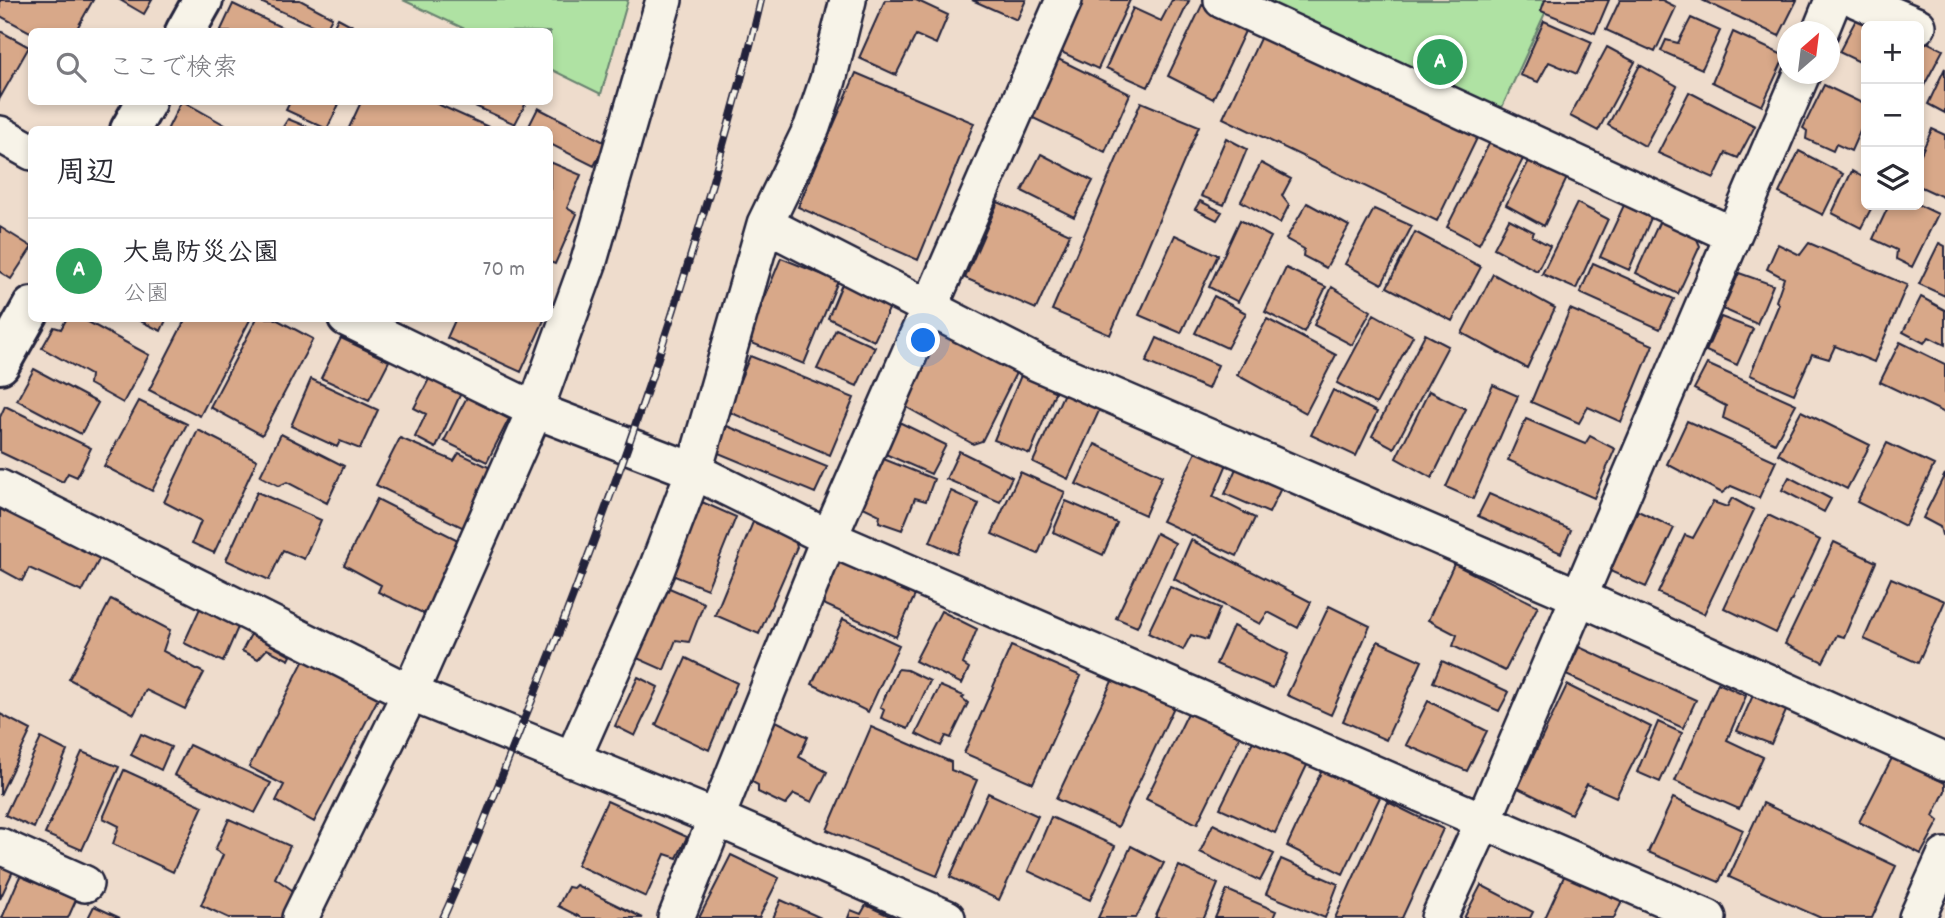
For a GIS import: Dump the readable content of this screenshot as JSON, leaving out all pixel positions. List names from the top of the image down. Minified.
{"north":"top right","page":{"map_buttons":["+","−"],"search":"ここで検索","pins":"A","heading":"周辺","list":[{"mark":"A","name":"大島防災公園","note":"公園","value":"70 m"}]}}
